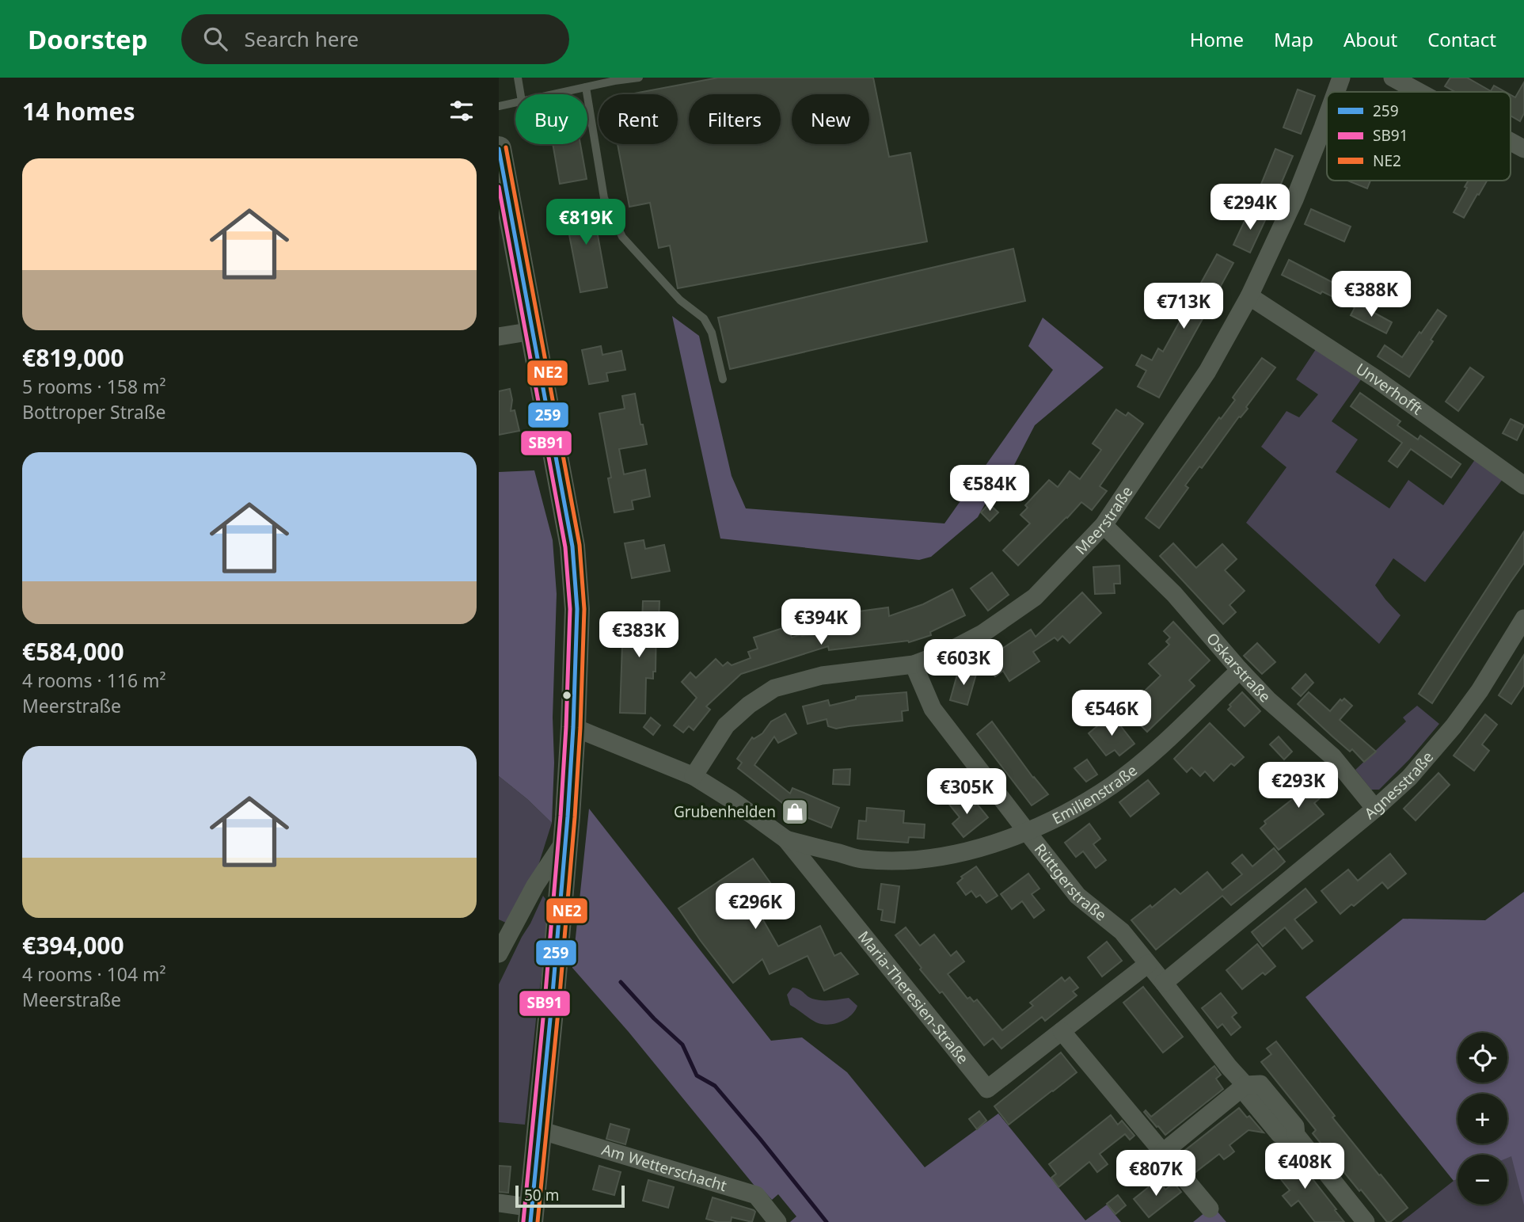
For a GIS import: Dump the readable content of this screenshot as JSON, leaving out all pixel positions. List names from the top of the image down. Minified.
{"streets":{"street":["Unverhofft","Meerstraße","Oskarstraße","Agnesstraße","Emilienstraße","Rüttgerstraße","Maria-Theresien-Straße","Am Wetterschacht"]},"crossings":[["Unverhofft","Meerstraße"],["Meerstraße","Oskarstraße"],["Meerstraße","Rüttgerstraße"],["Meerstraße","Maria-Theresien-Straße"],["Oskarstraße","Agnesstraße"],["Oskarstraße","Emilienstraße"],["Agnesstraße","Rüttgerstraße"],["Emilienstraße","Rüttgerstraße"],["Emilienstraße","Maria-Theresien-Straße"],["Rüttgerstraße","Maria-Theresien-Straße"]],"places":{"shop":["Grubenhelden"]},"lines":["transit line NE2","transit line 259","transit line SB91"],"legend":["259","SB91","NE2"],"scale_bar":"50 m","page":{"header":"Doorstep","search":"Search here","nav":["Home","Map","About","Contact"],"heading":"14 homes","chip":["Buy","Rent","Filters","New"],"list":[{"name":"€819,000","note":"5 rooms · 158 m² · Bottroper Straße"},{"name":"€584,000","note":"4 rooms · 116 m² · Meerstraße"},{"name":"€394,000","note":"4 rooms · 104 m² · Meerstraße"}],"price":["€294K","€819K","€388K","€713K","€584K","€394K","€383K","€603K","€546K","€293K","€305K","€296K","€408K","€807K"],"map_buttons":["+","−"],"scale":"50 m"}}
